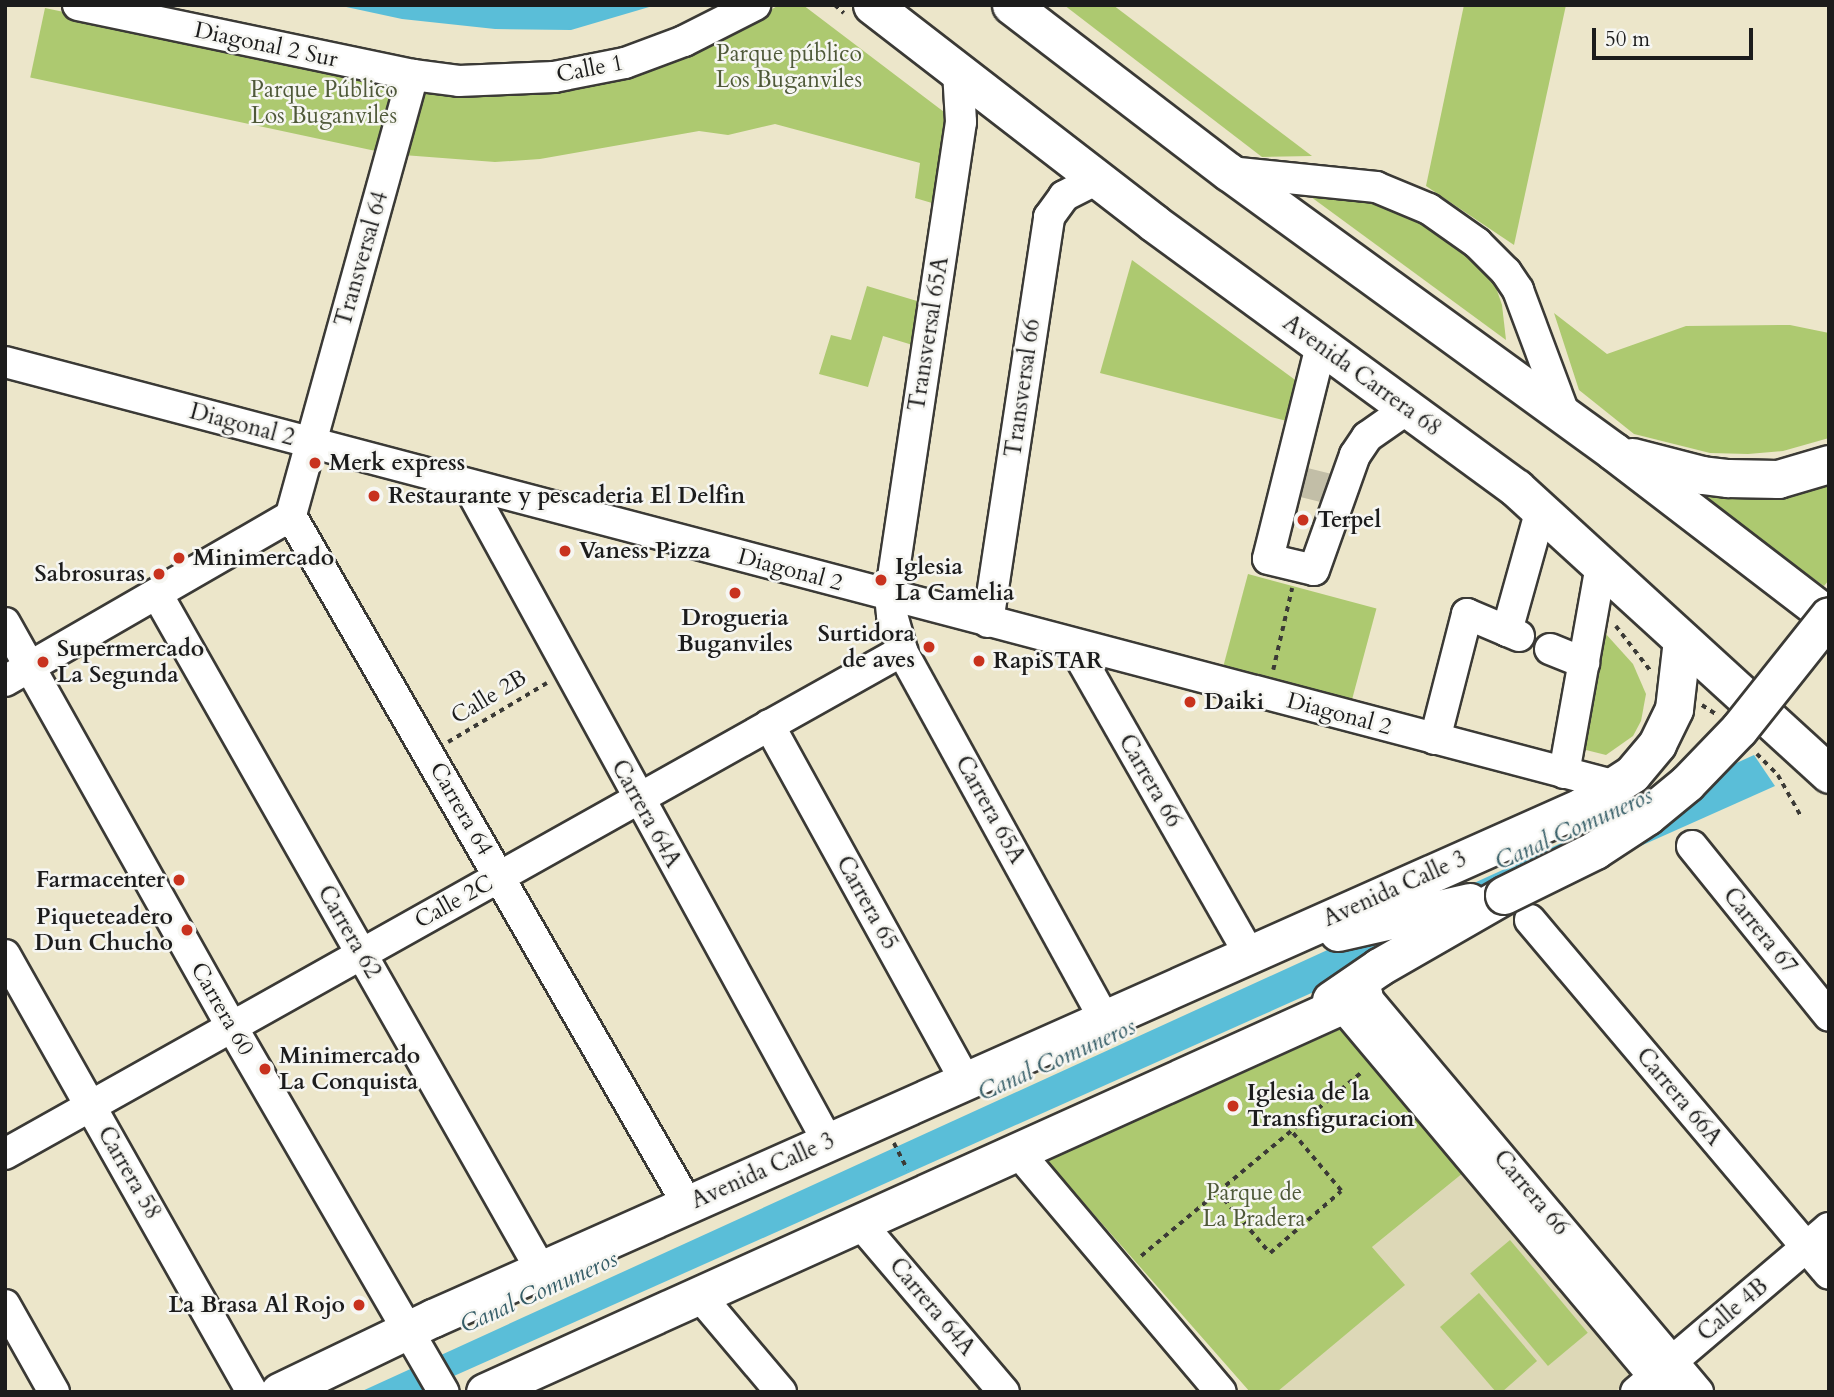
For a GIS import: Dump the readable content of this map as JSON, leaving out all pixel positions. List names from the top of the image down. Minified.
{"streets":{"main road":["Avenida Carrera 68","Avenida Calle 3"],"street":["Diagonal 2 Sur","Calle 1","Transversal 64","Transversal 65A","Transversal 66","Diagonal 2","Carrera 66","Carrera 64","Carrera 65A","Carrera 64A","Calle 2C","Carrera 65","Carrera 67","Carrera 62","Carrera 60","Carrera 66A","Carrera 58","Calle 4B"],"path":["Calle 2B"]},"crossings":[["Diagonal 2 Sur","Calle 1"],["Diagonal 2 Sur","Transversal 64"],["Calle 1","Transversal 64"],["Transversal 64","Diagonal 2"],["Transversal 65A","Avenida Carrera 68"],["Transversal 65A","Diagonal 2"],["Transversal 65A","Carrera 65A"],["Avenida Carrera 68","Transversal 66"],["Avenida Carrera 68","Avenida Calle 3"],["Transversal 66","Diagonal 2"],["Diagonal 2","Carrera 66"],["Diagonal 2","Carrera 65A"],["Diagonal 2","Carrera 64A"],["Diagonal 2","Avenida Calle 3"],["Calle 2B","Carrera 64"],["Calle 2B","Carrera 64A"],["Carrera 66","Avenida Calle 3"],["Carrera 66","Calle 4B"],["Carrera 64","Avenida Calle 3"],["Carrera 64","Calle 2C"],["Carrera 65A","Avenida Calle 3"],["Carrera 65A","Calle 2C"],["Carrera 64A","Avenida Calle 3"],["Carrera 64A","Calle 2C"],["Avenida Calle 3","Carrera 65"],["Avenida Calle 3","Carrera 62"],["Avenida Calle 3","Carrera 60"],["Calle 2C","Carrera 65"],["Calle 2C","Carrera 62"],["Calle 2C","Carrera 60"],["Calle 2C","Carrera 58"],["Carrera 66A","Calle 4B"]],"water":["Canal Comuneros"],"parks":["Parque público Los Buganviles","Parque Público Los Buganviles","Parque de La Pradera"],"places":["Merk express","Restaurante y pescaderia El Delfin","Terpel","Vaness Pizza","Minimercado","Sabrosuras","Iglesia La Camelia","Drogueria Buganviles","Surtidora de aves","RapiSTAR","Supermercado La Segunda","Daiki","Farmacenter","Piqueteadero Dun Chucho","Minimercado La Conquista","Iglesia de la Transfiguracion","La Brasa Al Rojo"],"scale_bar":"50 m"}
